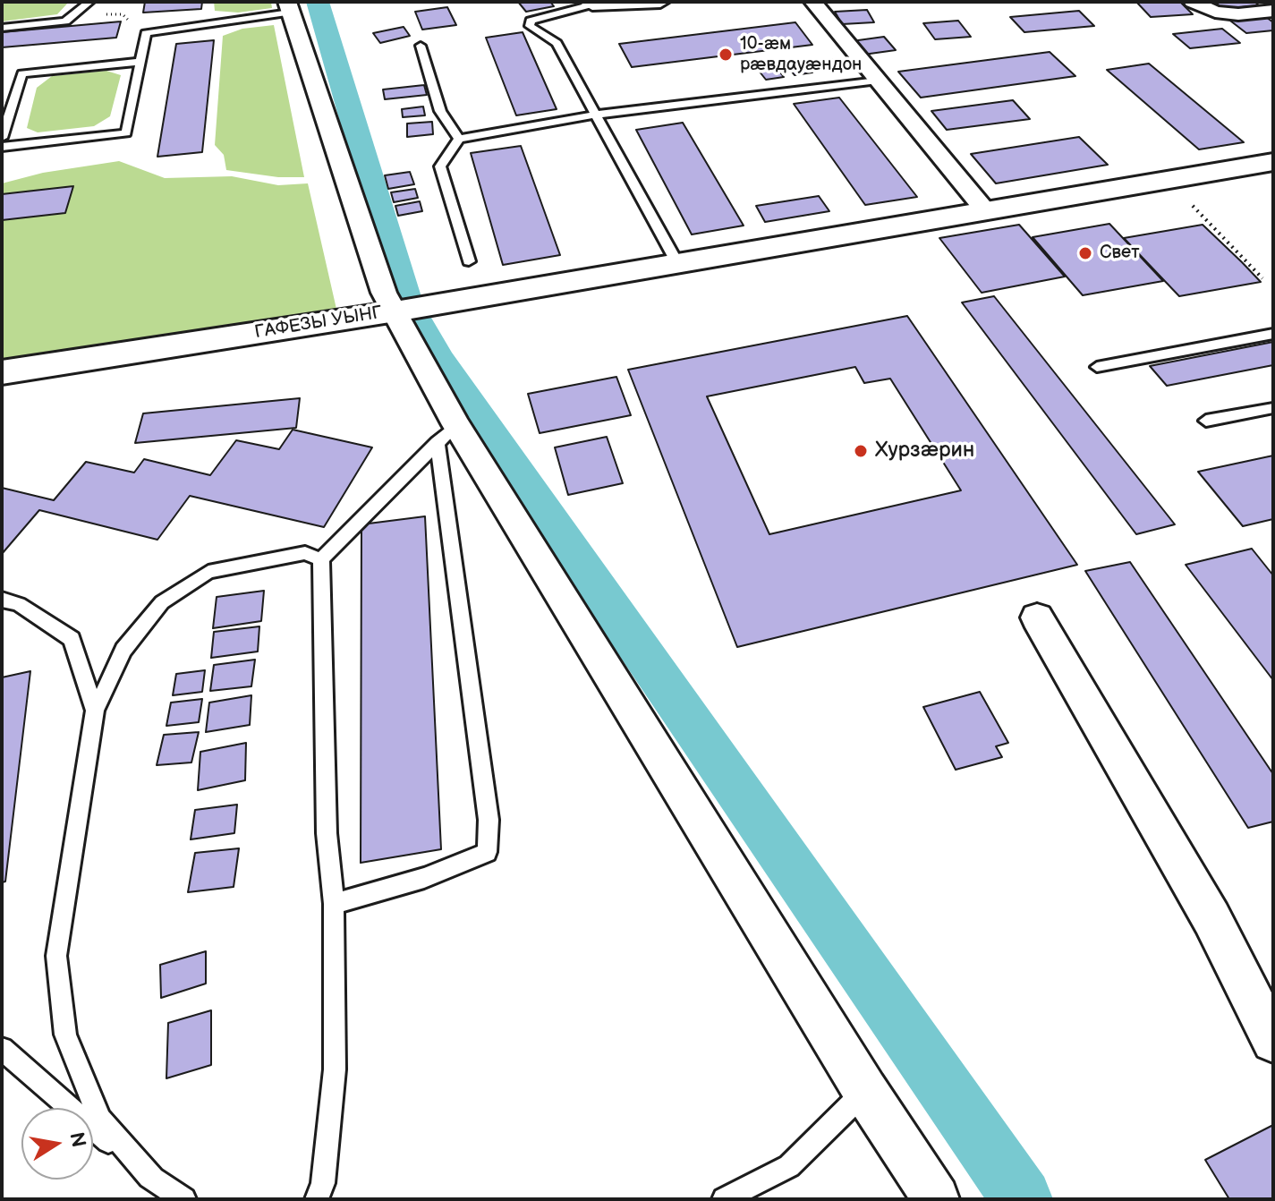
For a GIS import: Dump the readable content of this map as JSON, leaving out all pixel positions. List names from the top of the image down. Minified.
{"streets":{"street":["ГАФЕЗЫ УЫНГ"]},"places":["10-æм рӕвдауӕндон","Свет","Хурзæрин"],"north":"right"}
